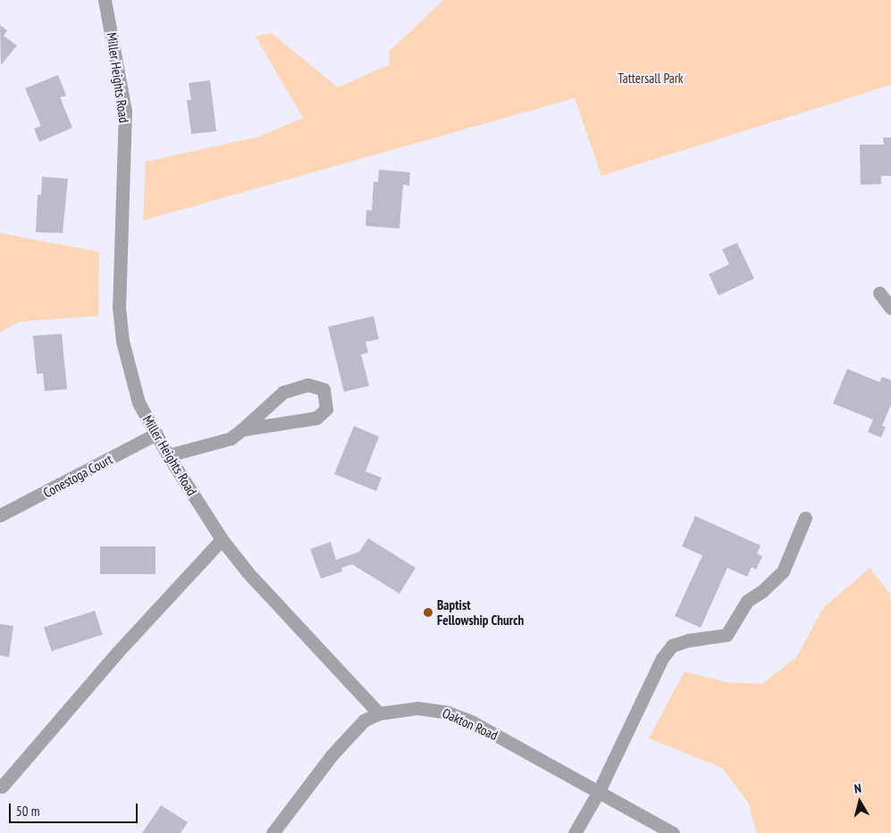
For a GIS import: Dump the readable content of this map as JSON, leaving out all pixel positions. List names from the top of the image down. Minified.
{"streets":{"street":["Miller Heights Road","Conestoga Court","Oakton Road"]},"crossings":[["Miller Heights Road","Conestoga Court"],["Miller Heights Road","Oakton Road"]],"parks":["Tattersall Park"],"places":["Baptist Fellowship Church"],"scale_bar":"50 m","north":"top"}
